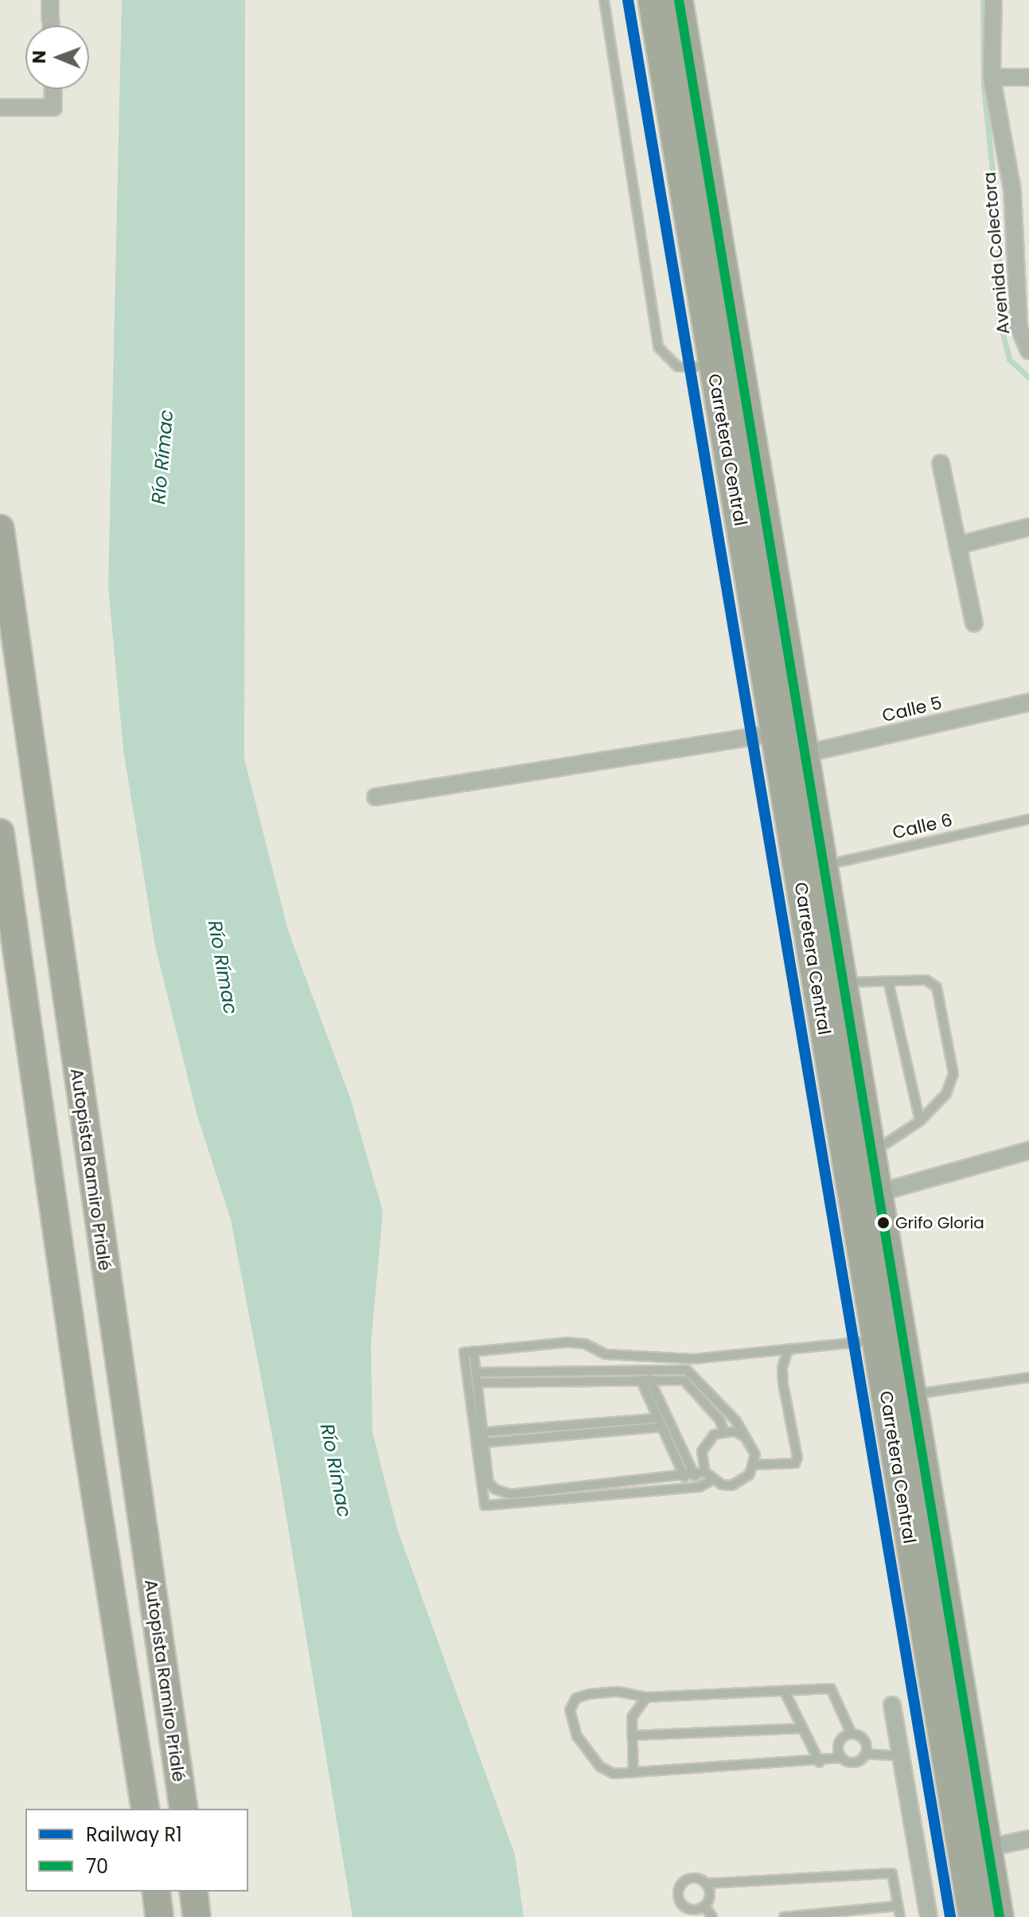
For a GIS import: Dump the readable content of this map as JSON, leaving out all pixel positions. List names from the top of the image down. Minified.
{"streets":{"highway":["Carretera Central","Autopista Ramiro Prialé"],"street":["Avenida Colectora","Calle 5"],"lane":["Calle 6"]},"crossings":[["Carretera Central","Calle 5"],["Carretera Central","Calle 6"]],"water":["Río Rímac"],"places":["Grifo Gloria"],"lines":["rail line R1","transit line 70"],"legend":["Railway R1","70"],"north":"left"}
